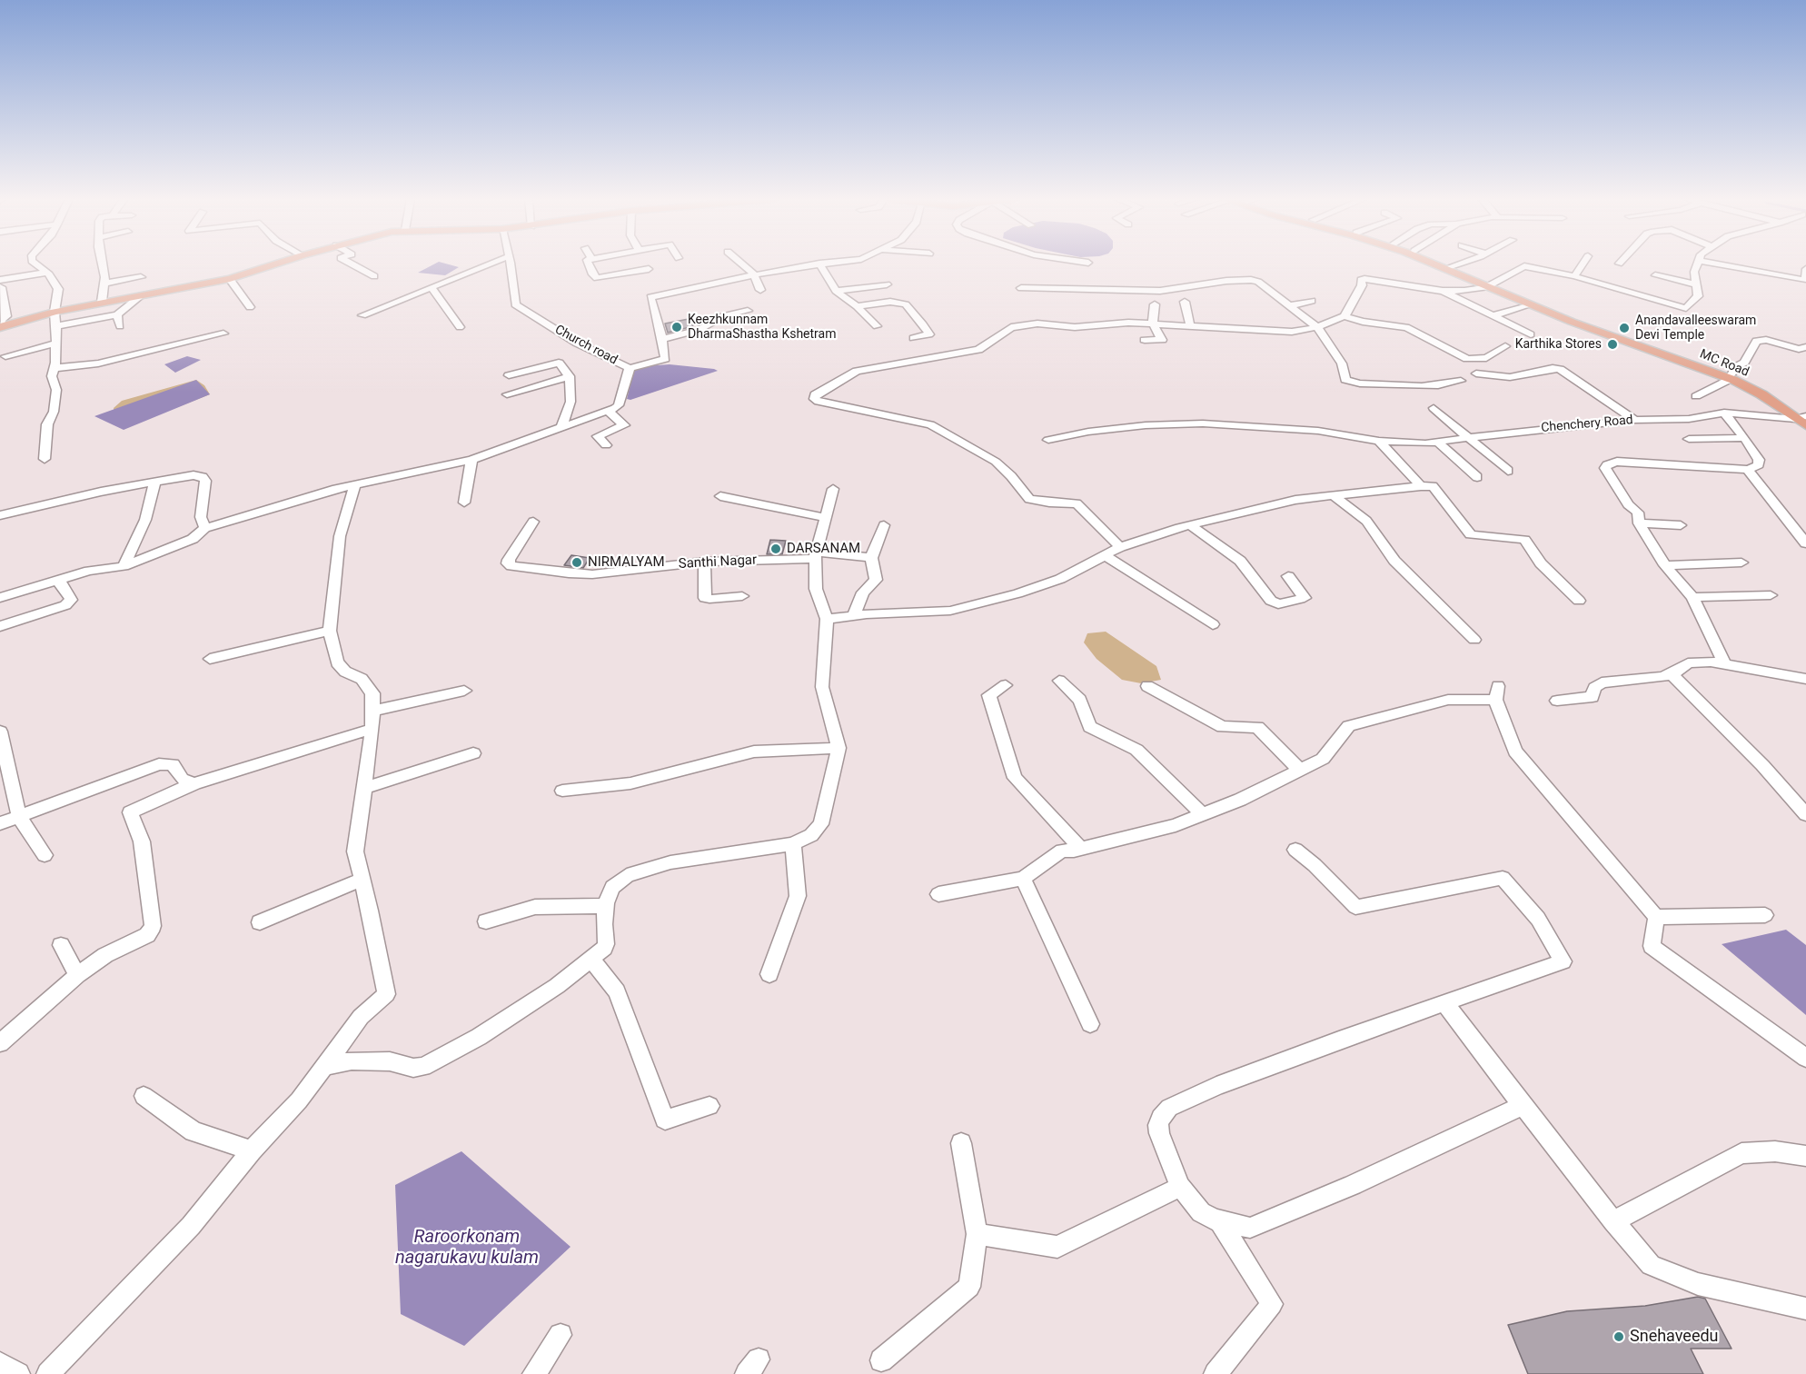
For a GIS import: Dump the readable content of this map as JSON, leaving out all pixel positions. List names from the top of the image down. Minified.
{"streets":{"main road":["MC Road"],"street":["Church road","Chenchery Road","Santhi Nagar"]},"crossings":[["MC Road","Chenchery Road"]],"water":["Raroorkonam nagarukavu kulam"],"places":["Keezhkunnam DharmaShastha Kshetram","Anandavalleeswaram Devi Temple","Karthika Stores","DARSANAM","NIRMALYAM","Snehaveedu"]}
